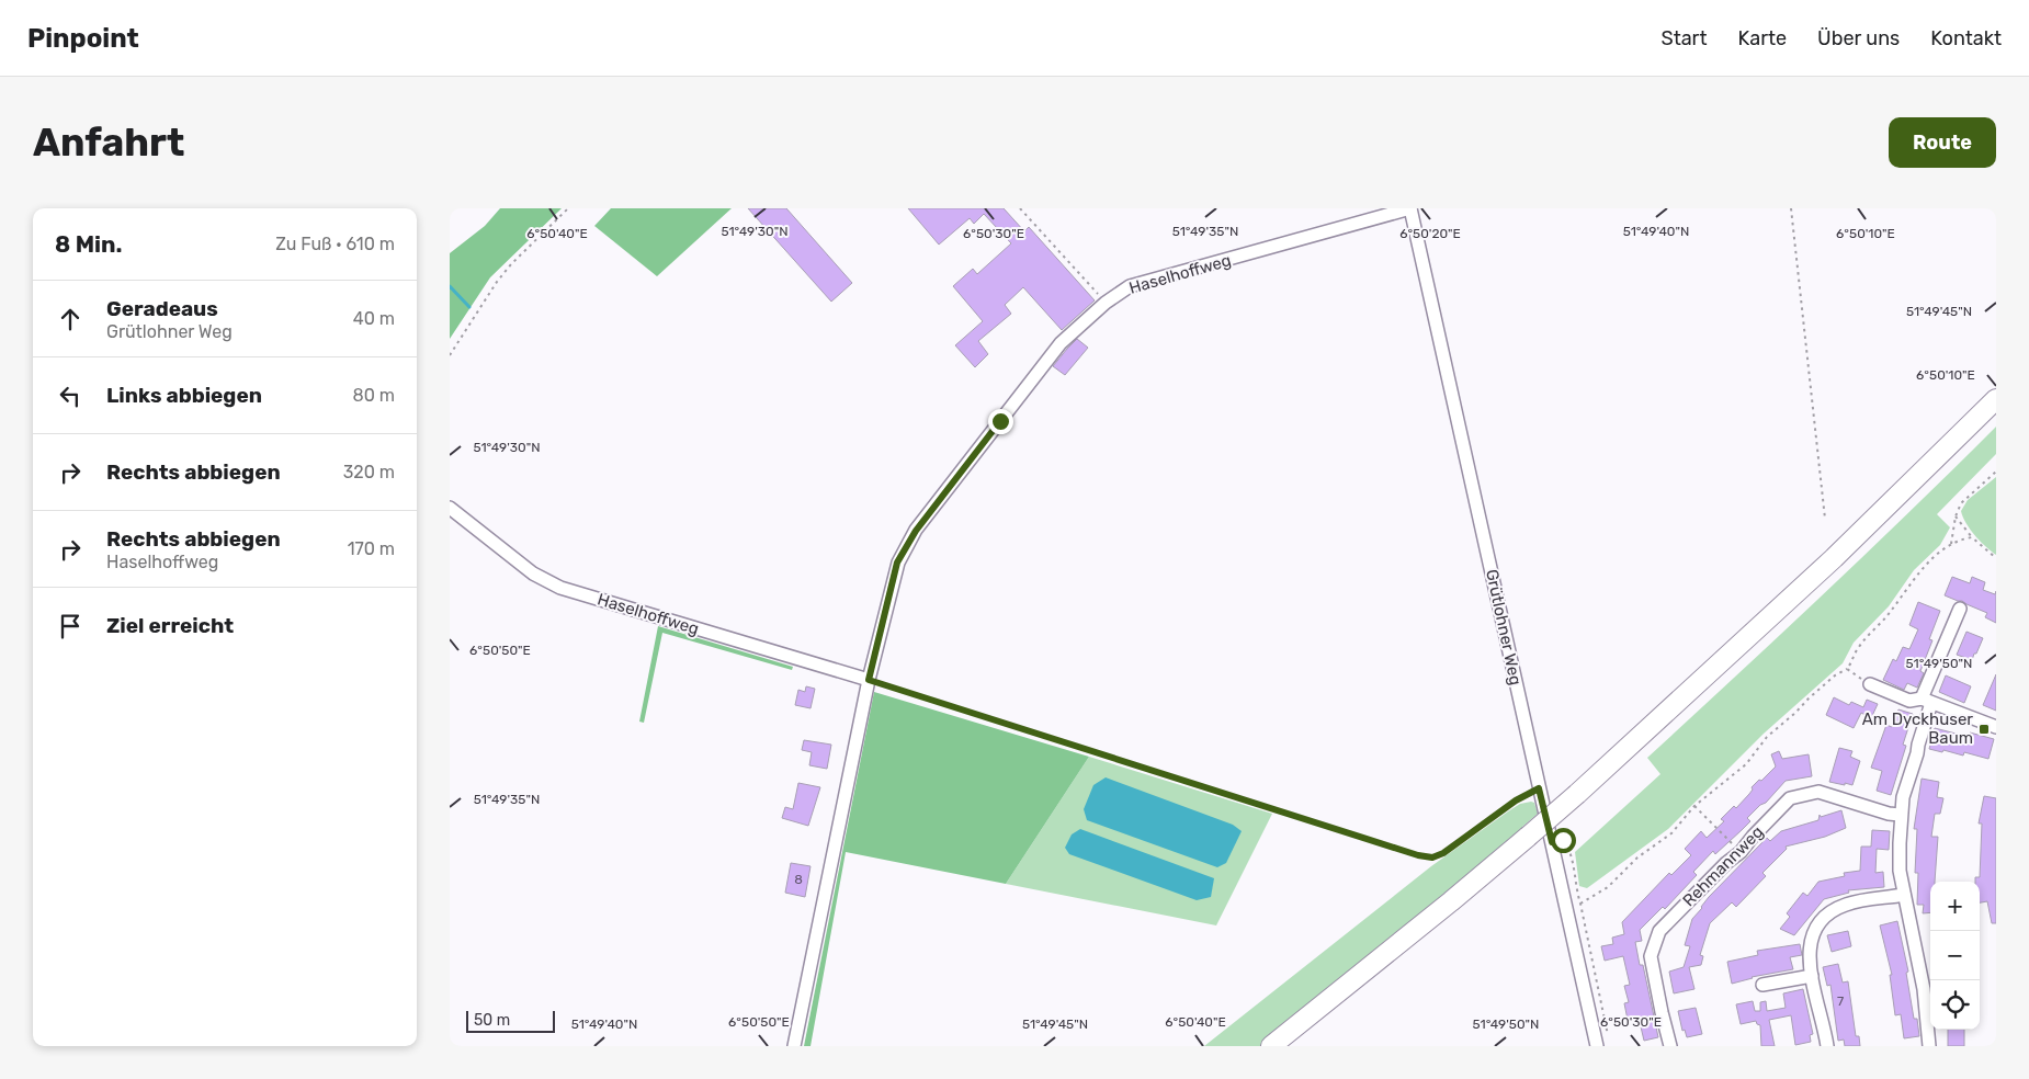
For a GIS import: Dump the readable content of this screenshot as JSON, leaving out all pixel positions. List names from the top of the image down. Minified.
{"streets":{"street":["Haselhoffweg","Grütlohner Weg","Rehmannweg"]},"crossings":[["Haselhoffweg","Grütlohner Weg"]],"places":{"transit":["Am Dyckhuser Baum"]},"house_numbers":["8","7"],"scale_bar":"50 m","page":{"header":"Pinpoint","nav":["Start","Karte","Über uns","Kontakt"],"buttons":"Route","title":"Anfahrt","heading":["8 Min.","Zu Fuß · 610 m"],"list":[["Geradeaus","Grütlohner Weg","40 m"],["Links abbiegen","80 m"],["Rechts abbiegen","320 m"],["Rechts abbiegen","Haselhoffweg","170 m"],"Ziel erreicht"],"map_buttons":["+","−"],"scale":"50 m"},"coordinates":["51°49'30\"N","51°49'35\"N","51°49'40\"N","6°50'40\"E","6°50'30\"E","6°50'20\"E","6°50'10\"E","51°49'45\"N","6°50'50\"E","51°49'50\"N"]}
